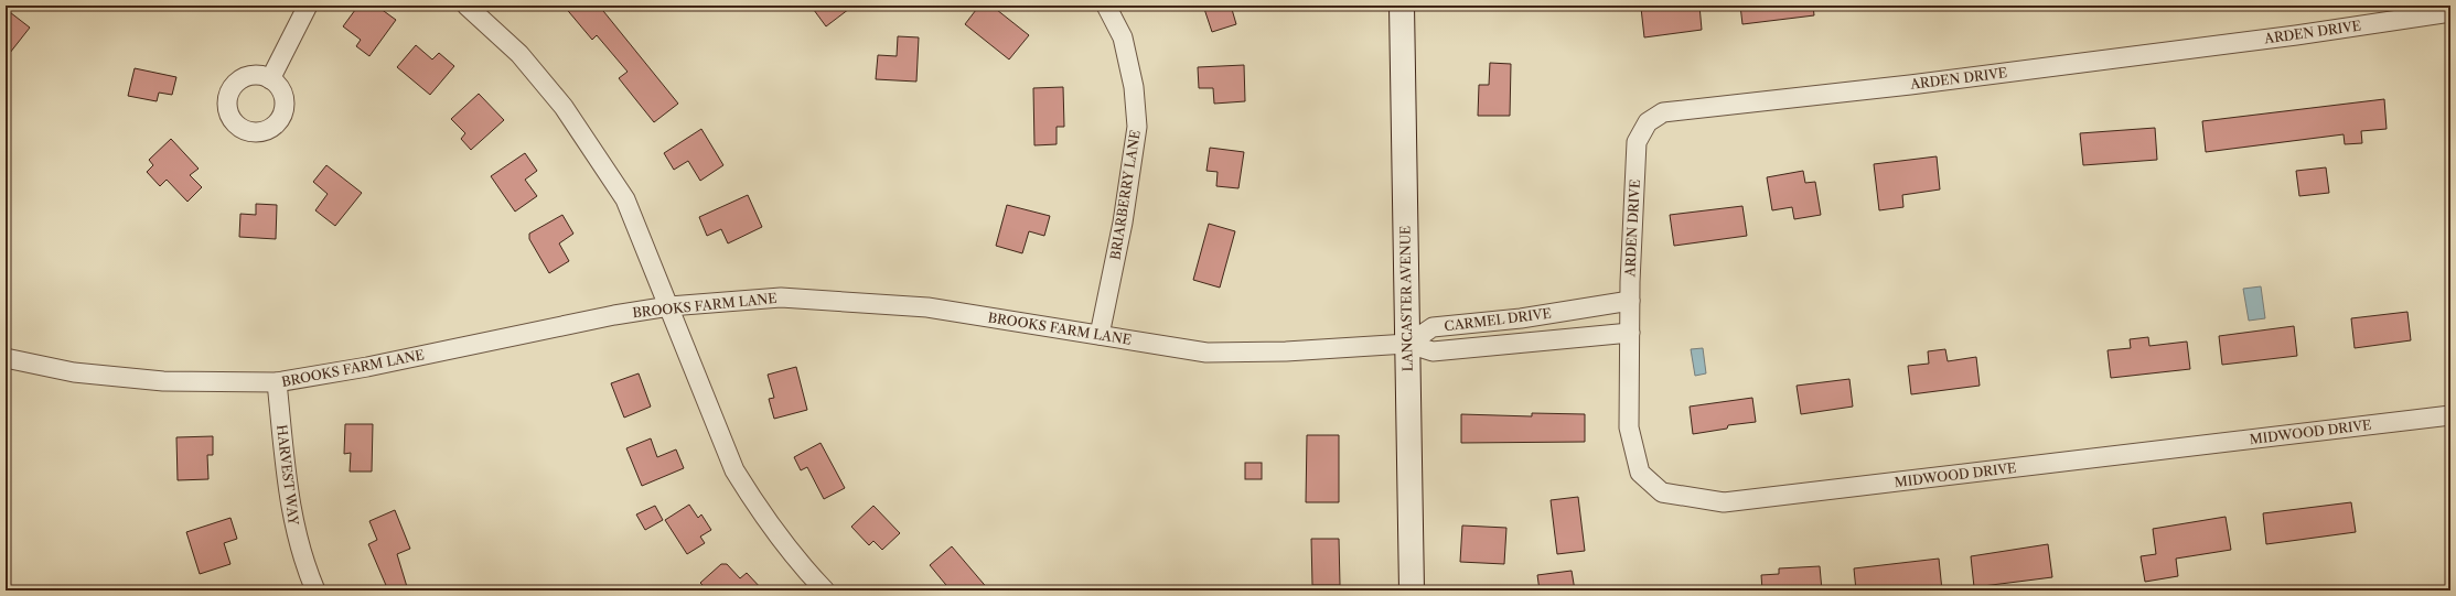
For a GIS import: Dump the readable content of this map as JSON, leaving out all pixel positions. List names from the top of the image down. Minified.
{"streets":{"main road":["LANCASTER AVENUE"],"street":["ARDEN DRIVE","BRIARBERRY LANE","BROOKS FARM LANE","CARMEL DRIVE","MIDWOOD DRIVE","HARVEST WAY"]},"crossings":[["ARDEN DRIVE","CARMEL DRIVE"],["ARDEN DRIVE","MIDWOOD DRIVE"],["BRIARBERRY LANE","BROOKS FARM LANE"],["LANCASTER AVENUE","BROOKS FARM LANE"],["LANCASTER AVENUE","CARMEL DRIVE"],["BROOKS FARM LANE","CARMEL DRIVE"],["BROOKS FARM LANE","HARVEST WAY"],["CARMEL DRIVE","MIDWOOD DRIVE"]]}
